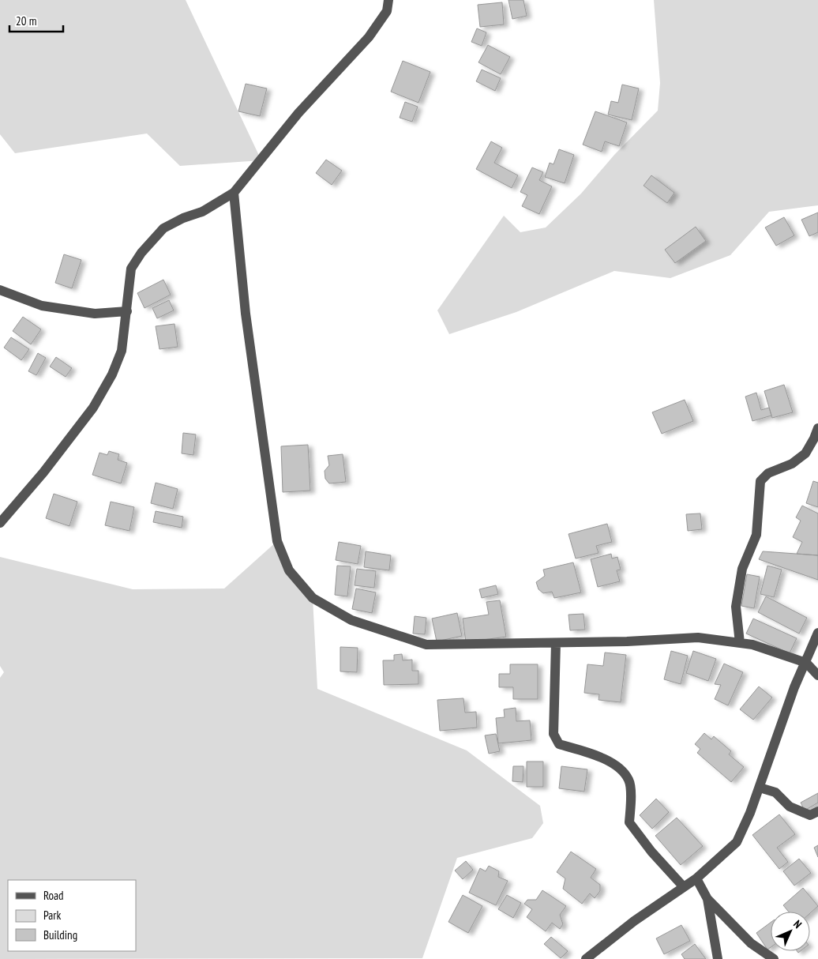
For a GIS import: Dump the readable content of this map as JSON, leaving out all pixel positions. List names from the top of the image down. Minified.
{"legend":["Road","Park","Building"],"scale_bar":"20 m","north":"top right"}
